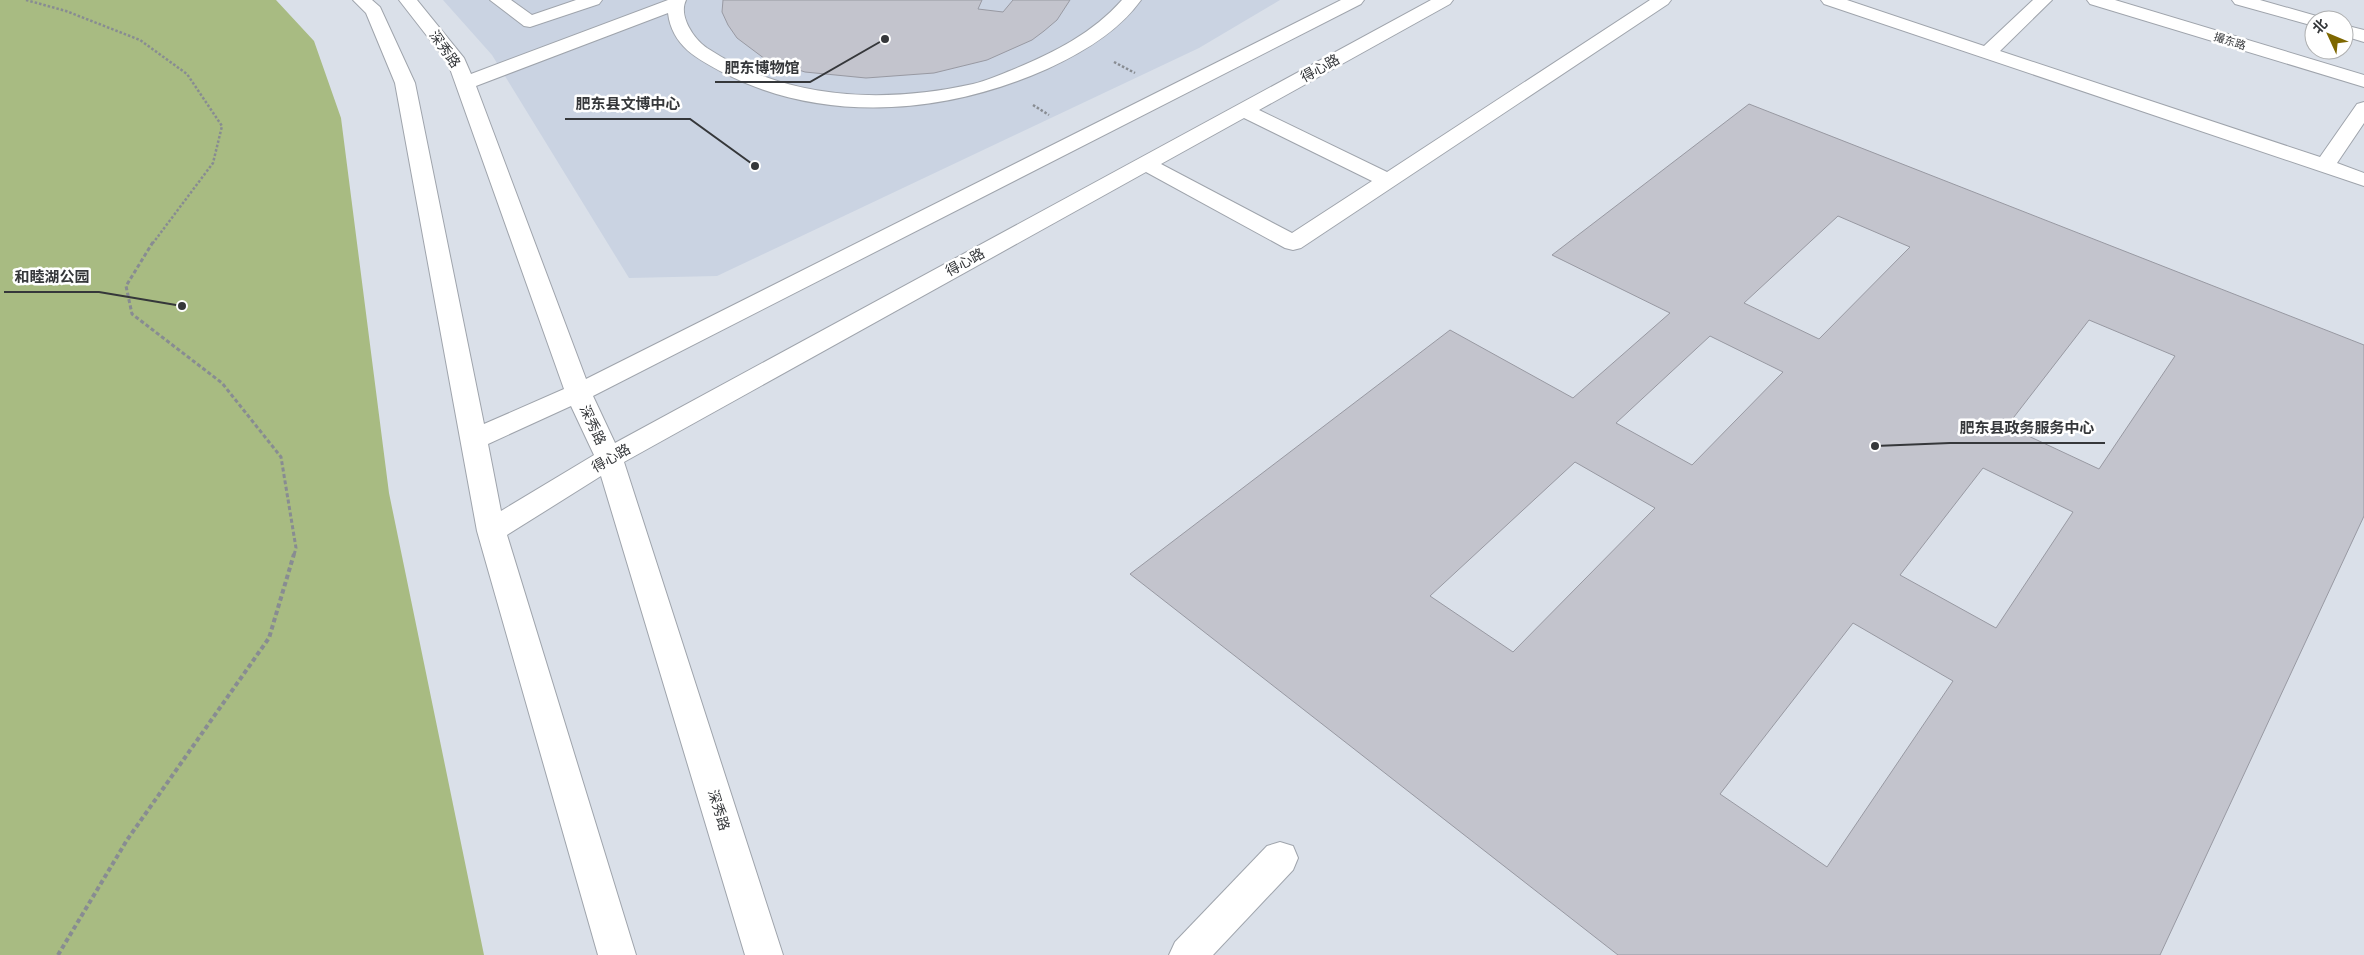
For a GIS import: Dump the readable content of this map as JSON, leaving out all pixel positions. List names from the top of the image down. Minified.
{"streets":{"street":["撮东路","深秀路","得心路"]},"crossings":[["深秀路","得心路"]],"places":["肥东博物馆","肥东县文博中心","和睦湖公园","肥东县政务服务中心"],"north":"top left"}
